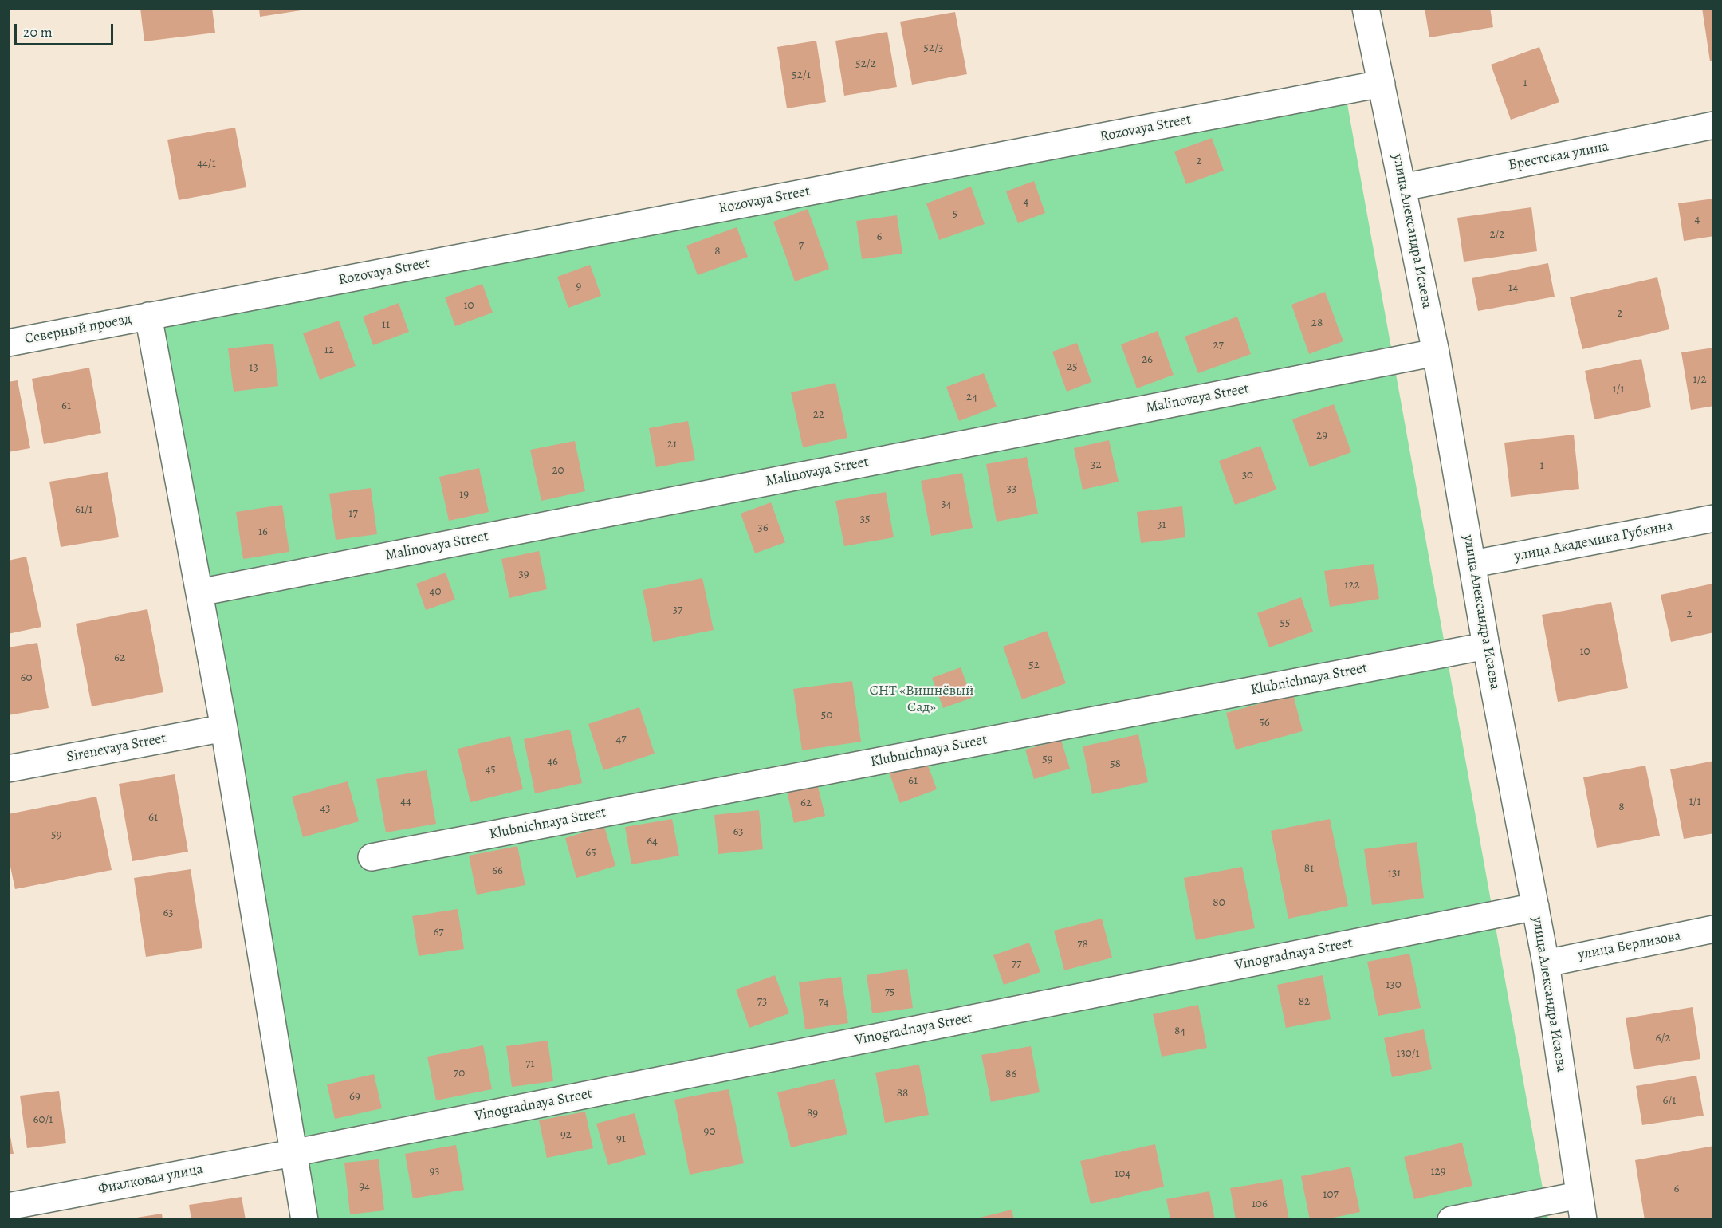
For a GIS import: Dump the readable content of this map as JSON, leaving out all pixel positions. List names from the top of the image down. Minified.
{"streets":{"street":["Rozovaya Street","Брестская улица","улица Александра Исаева","Северный проезд","Malinovaya Street","улица Академика Губкина","Klubnichnaya Street","Sirenevaya Street","улица Берлизова","Vinogradnaya Street","Фиалковая улица"]},"crossings":[["Rozovaya Street","улица Александра Исаева"],["Rozovaya Street","Северный проезд"],["Брестская улица","улица Александра Исаева"],["улица Александра Исаева","Malinovaya Street"],["улица Александра Исаева","улица Академика Губкина"],["улица Александра Исаева","Klubnichnaya Street"],["улица Александра Исаева","улица Берлизова"],["улица Александра Исаева","Vinogradnaya Street"],["Vinogradnaya Street","Фиалковая улица"]],"parks":["СНТ «Вишнёвый Cад»"],"house_numbers":["52/3","52/2","52/1","1","2","44/1","4","5","4","2/2","6","7","8","9","14","10","2","28","11","27","12","26","25","13","1/2","1/1","24","61","22","29","21","32","1","20","30","33","19","34","61/1","17","35","31","36","16","39","122","40","37","2","55","10","62","52","60","50","56","47","59","46","58","45","61","44","1/1","62","8","43","61","63","59","64","65","81","66","131","80","63","67","78","77","130","75","73","82","74","84","6/2","130/1","71","70","86","88","69","6/1","89","60/1","90","92","91","93","129","104","94","6","107","106"],"scale_bar":"20 m"}
